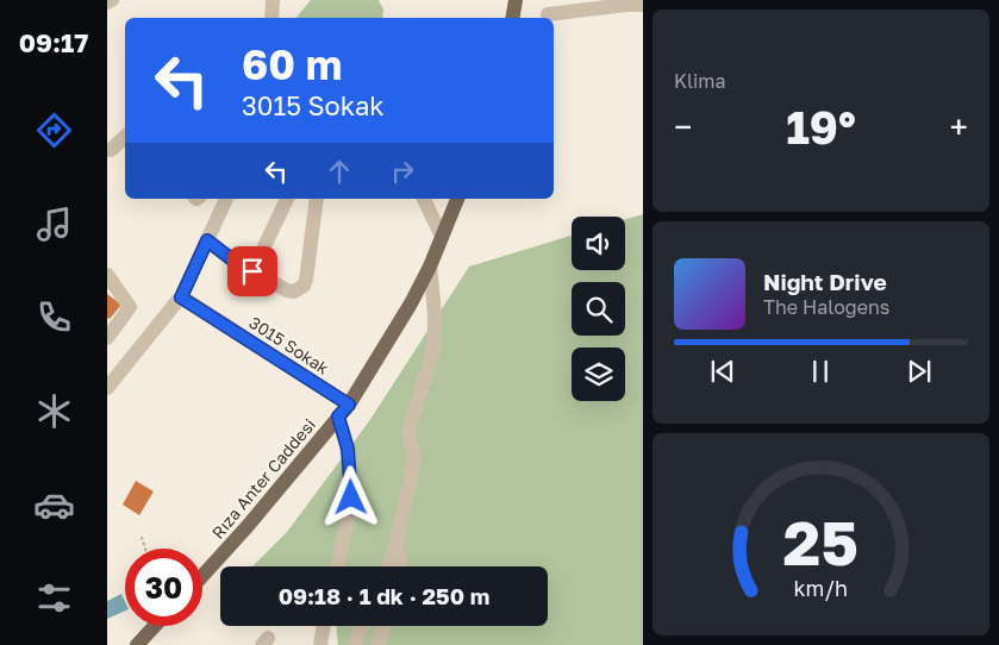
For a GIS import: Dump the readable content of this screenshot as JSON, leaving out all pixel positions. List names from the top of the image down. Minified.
{"streets":{"main road":["Rıza Anter Caddesi"],"street":["3015 Sokak"]},"crossings":[["3015 Sokak","Rıza Anter Caddesi"]],"page":{"tabs":"09:17","tile":"Klima","turn":["60 m","3015 Sokak"],"heat":["−","19°","+"],"song":["Night Drive","The Halogens"],"limit":"30","trip":"09:18 · 1 dk · 250 m","gauge":["25","km/h"]}}
